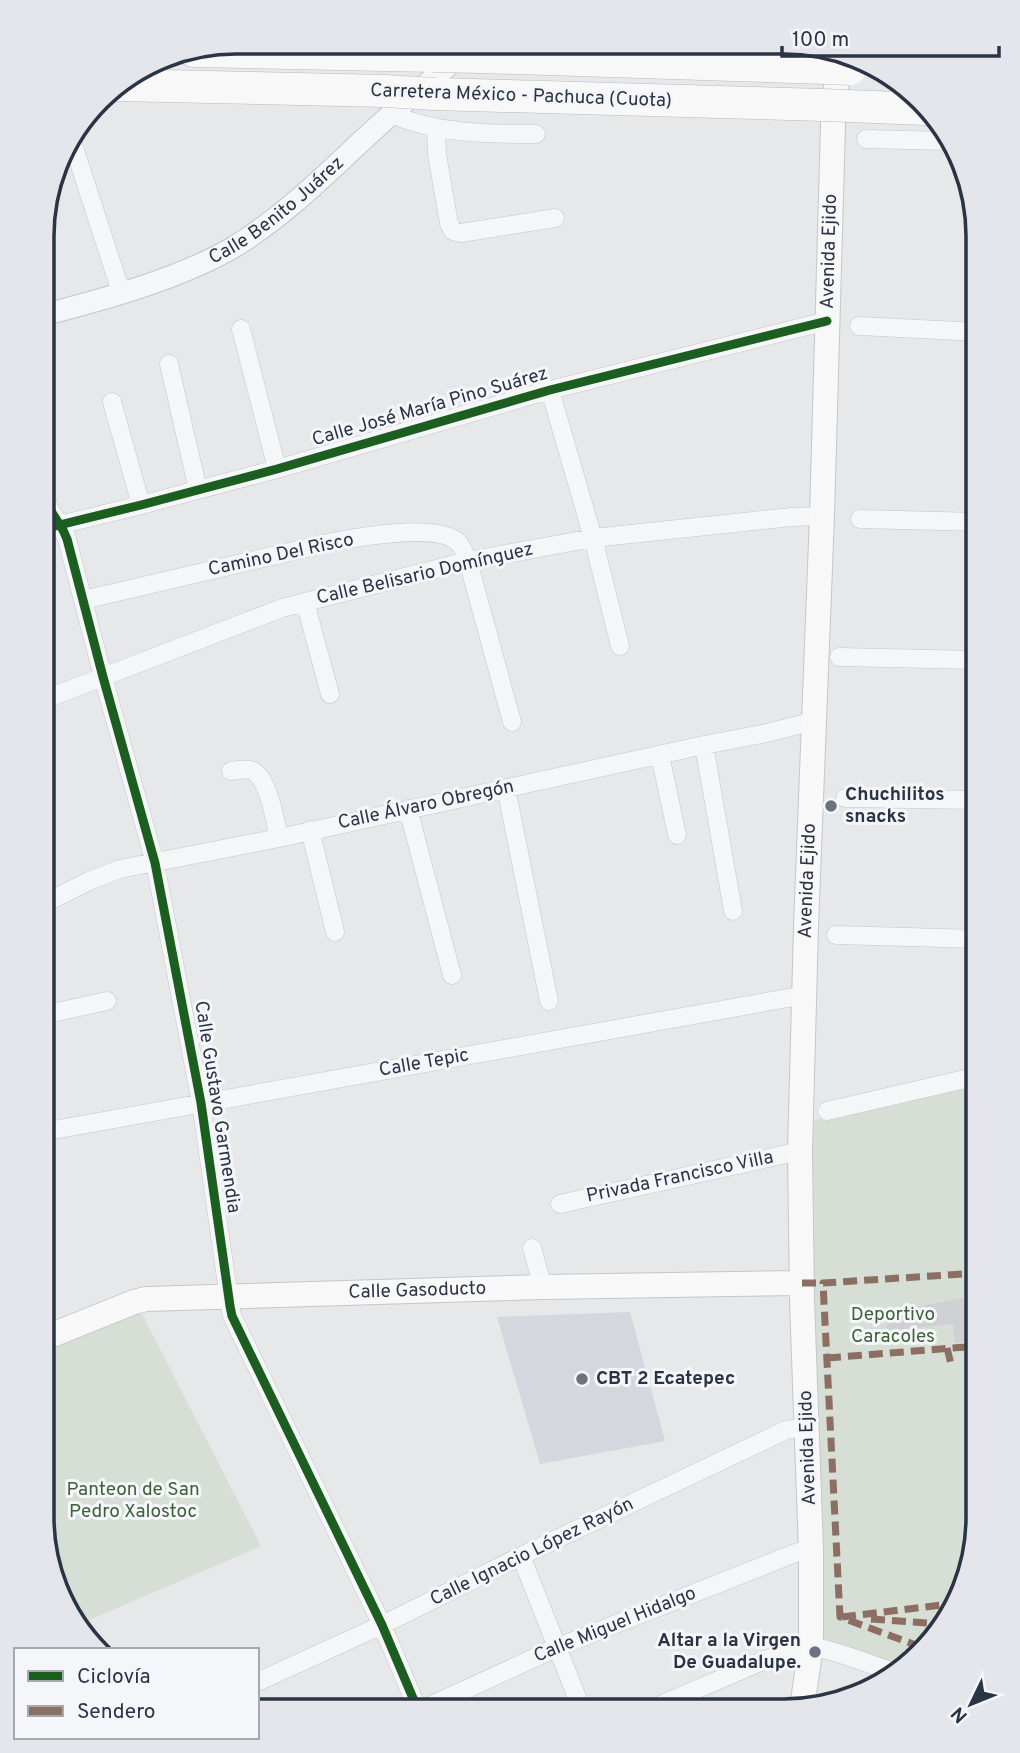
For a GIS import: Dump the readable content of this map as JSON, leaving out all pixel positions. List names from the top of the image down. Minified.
{"streets":{"highway":["Carretera México - Pachuca (Cuota)"],"main road":["Avenida Ejido","Calle Gasoducto"],"street":["Calle Benito Juárez","Calle José María Pino Suárez","Camino Del Risco","Calle Belisario Domínguez","Calle Álvaro Obregón","Calle Tepic","Calle Gustavo Garmendia","Privada Francisco Villa","Calle Ignacio López Rayón","Calle Miguel Hidalgo"]},"crossings":[["Carretera México - Pachuca (Cuota)","Calle Benito Juárez"],["Avenida Ejido","Calle José María Pino Suárez"],["Avenida Ejido","Calle Belisario Domínguez"],["Avenida Ejido","Calle Álvaro Obregón"],["Avenida Ejido","Calle Tepic"],["Avenida Ejido","Privada Francisco Villa"],["Avenida Ejido","Calle Gasoducto"],["Avenida Ejido","Calle Ignacio López Rayón"],["Avenida Ejido","Calle Miguel Hidalgo"],["Camino Del Risco","Calle Belisario Domínguez"],["Camino Del Risco","Calle Gustavo Garmendia"],["Calle Belisario Domínguez","Calle Gustavo Garmendia"],["Calle Álvaro Obregón","Calle Gustavo Garmendia"],["Calle Tepic","Calle Gustavo Garmendia"],["Calle Gustavo Garmendia","Calle Gasoducto"],["Calle Gustavo Garmendia","Calle Ignacio López Rayón"]],"parks":["Deportivo Caracoles","Panteon de San Pedro Xalostoc"],"places":["Chuchilitos snacks","CBT 2 Ecatepec","Altar a la Virgen De Guadalupe."],"legend":["Ciclovía","Sendero"],"scale_bar":"100 m","north":"bottom left"}
